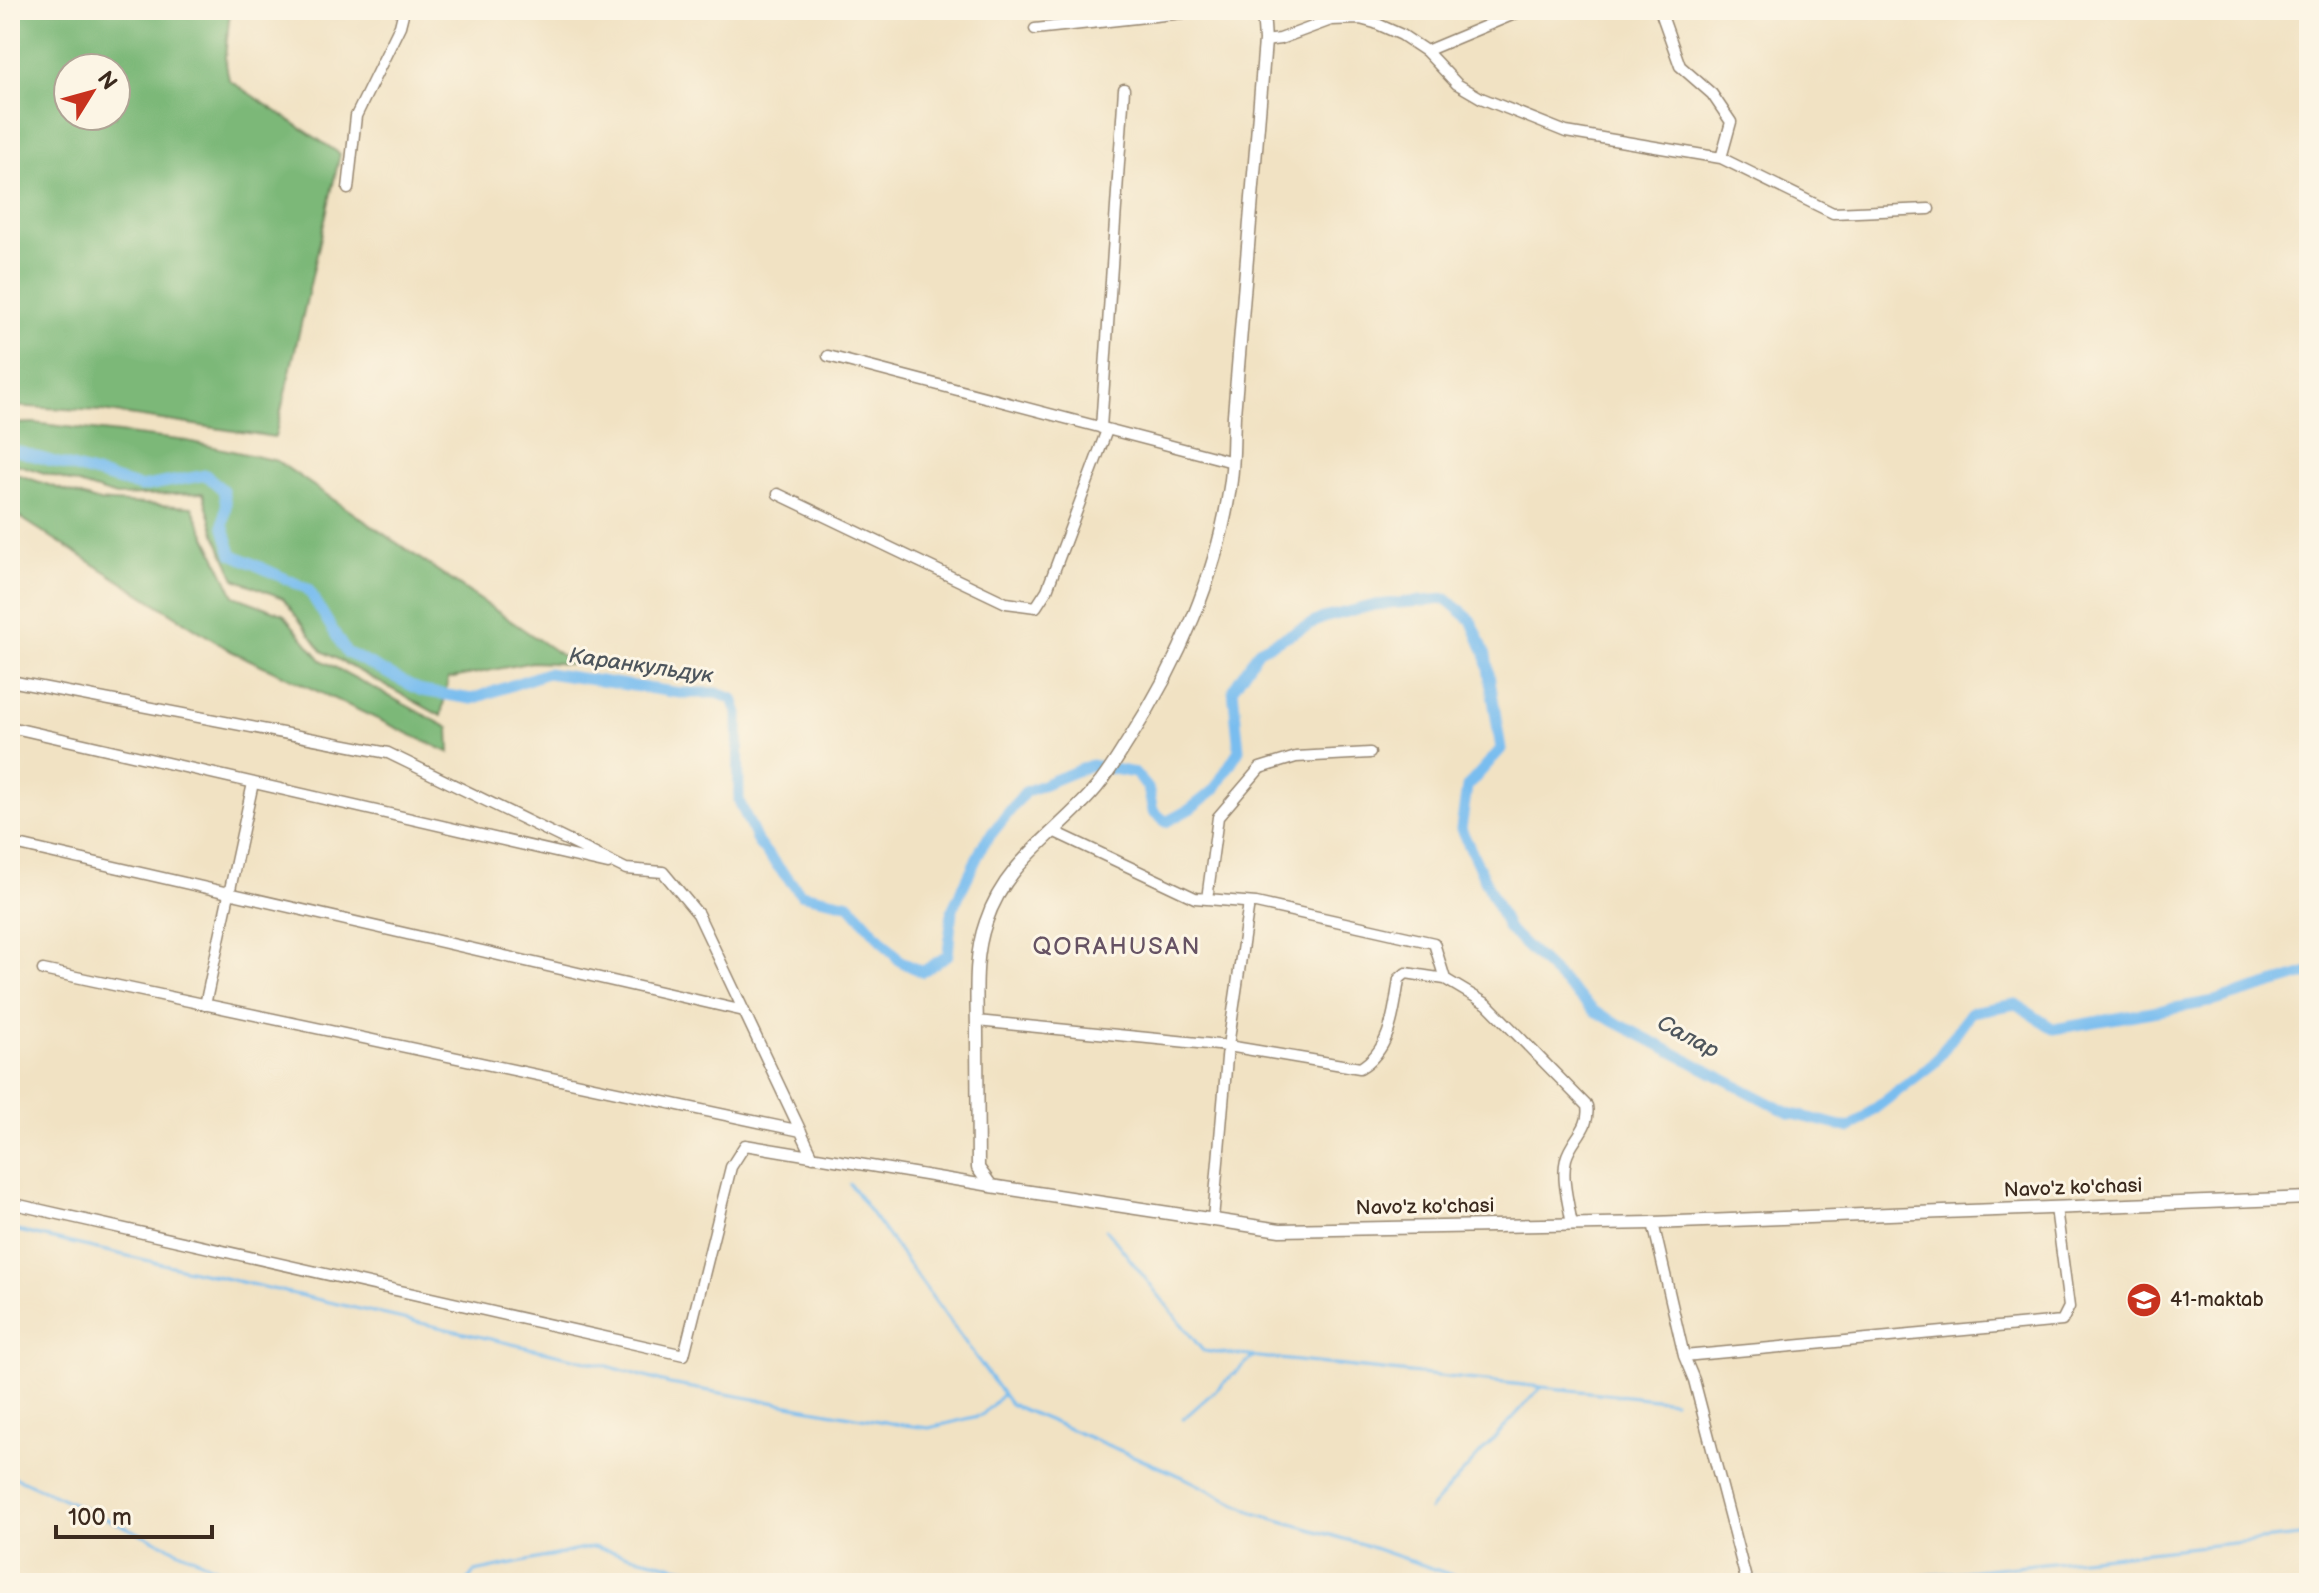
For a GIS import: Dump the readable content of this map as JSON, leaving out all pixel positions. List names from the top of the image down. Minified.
{"streets":{"street":["Navo'z ko'chasi"]},"districts":["QORAHUSAN"],"water":["Каранкульдук","Салар"],"places":{"school or university":["41-maktab"]},"scale_bar":"100 m","north":"top right"}
